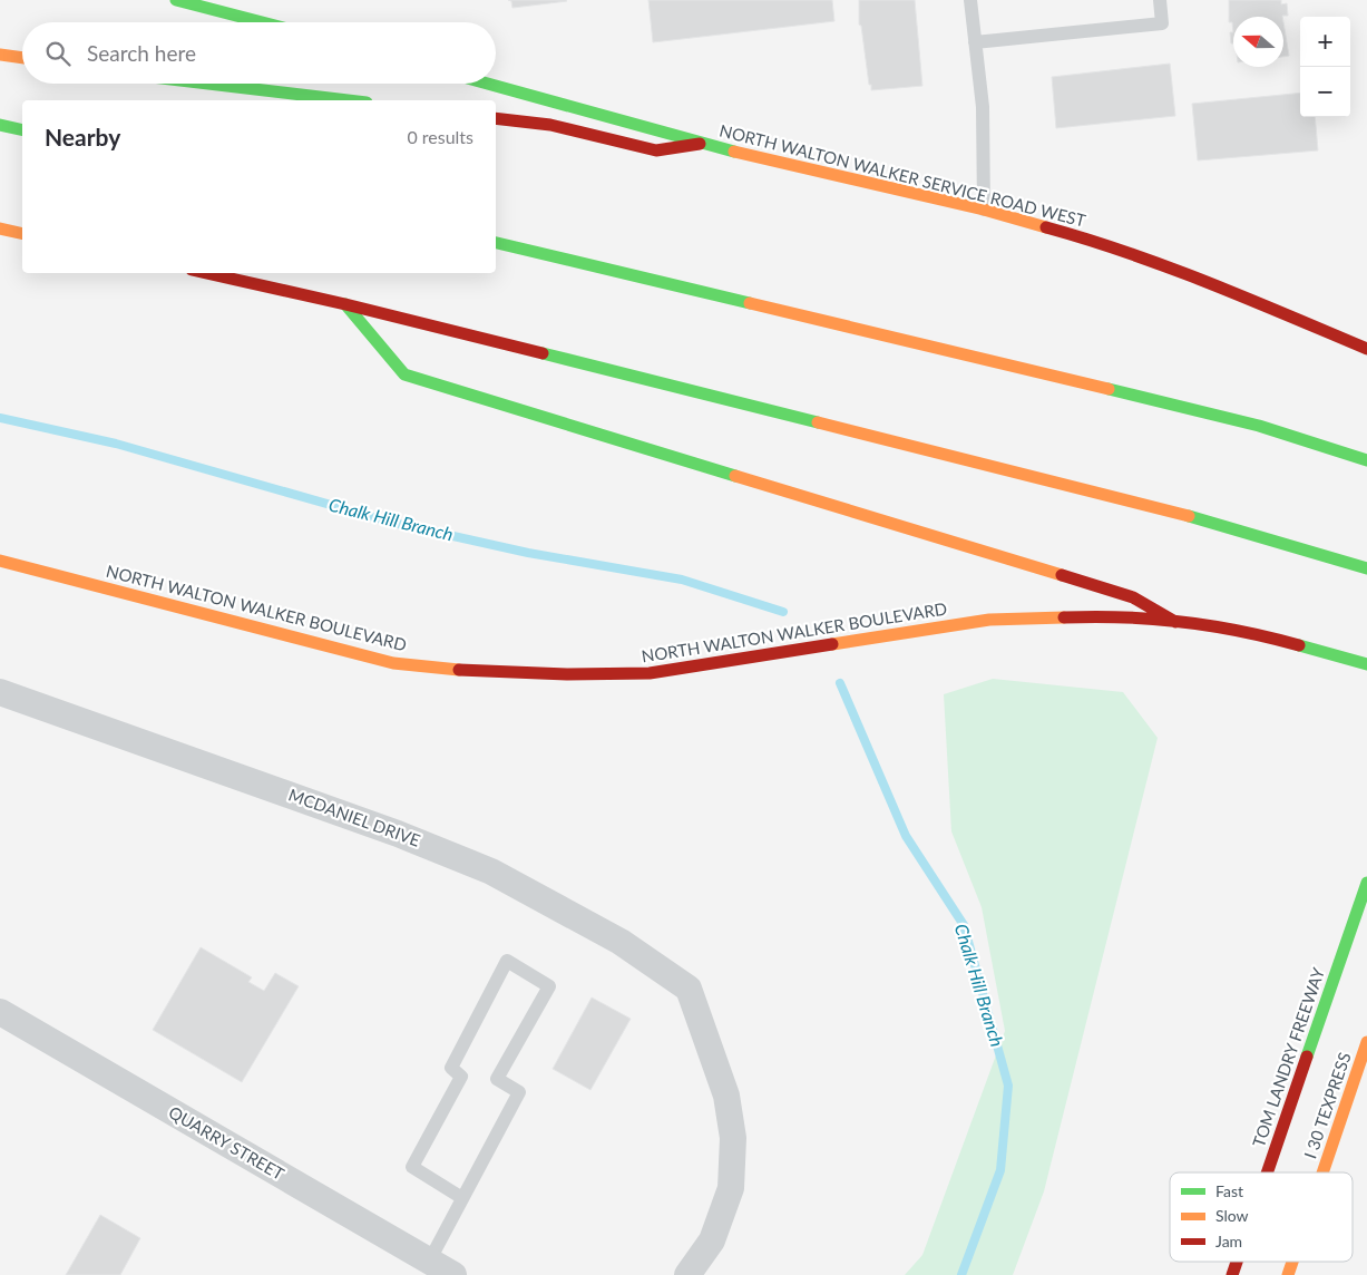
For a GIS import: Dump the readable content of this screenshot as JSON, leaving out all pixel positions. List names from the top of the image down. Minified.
{"streets":{"main road":["NORTH WALTON WALKER SERVICE ROAD WEST","NORTH WALTON WALKER BOULEVARD","TOM LANDRY FREEWAY","I 30 TEXPRESS"],"street":["MCDANIEL DRIVE","QUARRY STREET"]},"water":["Chalk Hill Branch"],"legend":["Fast","Slow","Jam"],"north":"left","page":{"map_buttons":["+","−"],"search":"Search here","heading":["Nearby","0 results"]}}
